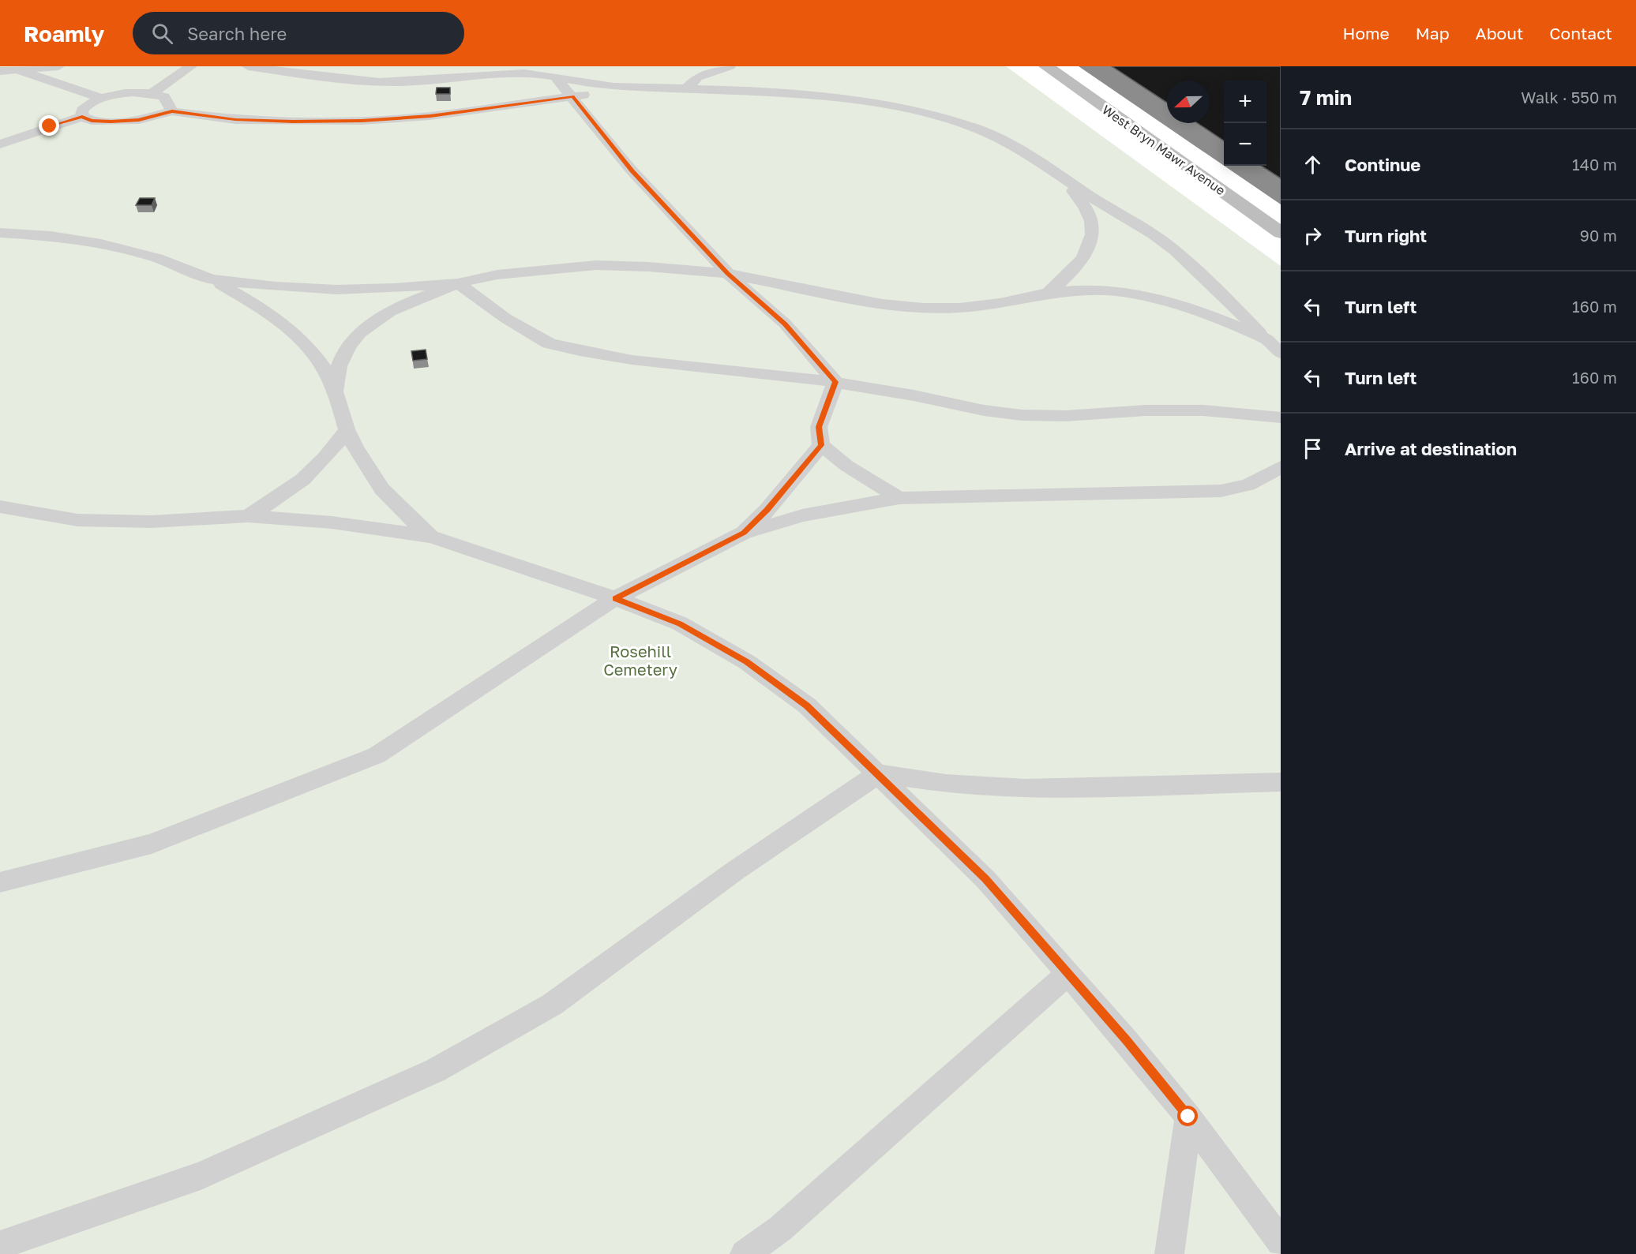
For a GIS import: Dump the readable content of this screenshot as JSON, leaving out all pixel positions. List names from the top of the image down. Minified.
{"streets":{"street":["West Bryn Mawr Avenue"]},"parks":["Rosehill Cemetery"],"north":"left","page":{"header":"Roamly","search":"Search here","nav":["Home","Map","About","Contact"],"heading":["7 min","Walk · 550 m"],"map_buttons":["+","−"],"list":[["Continue","140 m"],["Turn right","90 m"],["Turn left","160 m"],["Turn left","160 m"],"Arrive at destination"]}}
